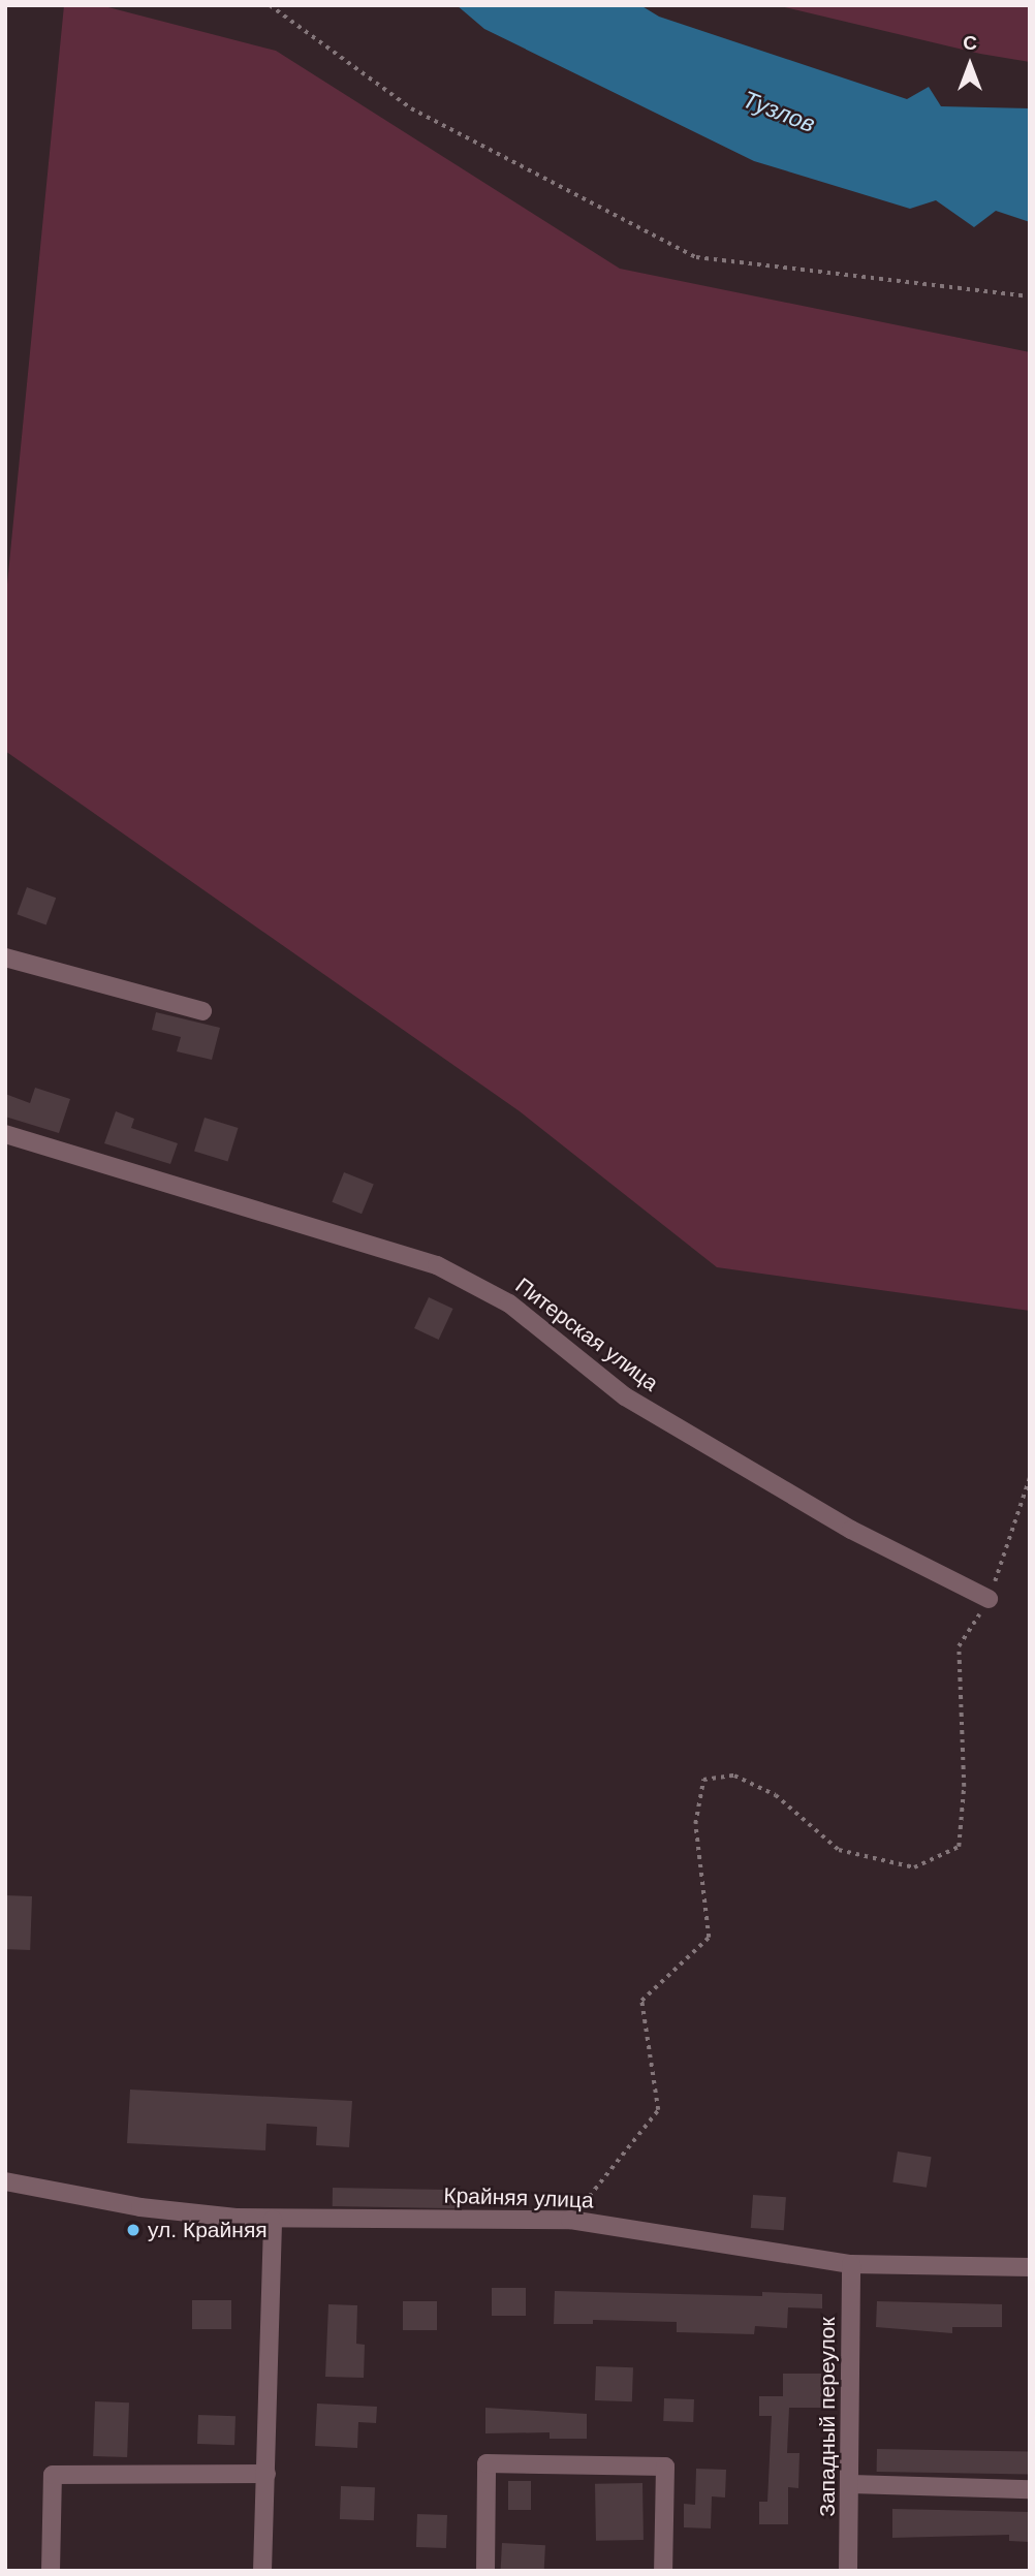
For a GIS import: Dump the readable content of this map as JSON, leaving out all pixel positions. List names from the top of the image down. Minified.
{"streets":{"street":["Питерская улица","Крайняя улица","Западный переулок"]},"crossings":[["Крайняя улица","Западный переулок"]],"water":["Тузлов"],"places":["ул. Крайняя"],"north":"top"}
